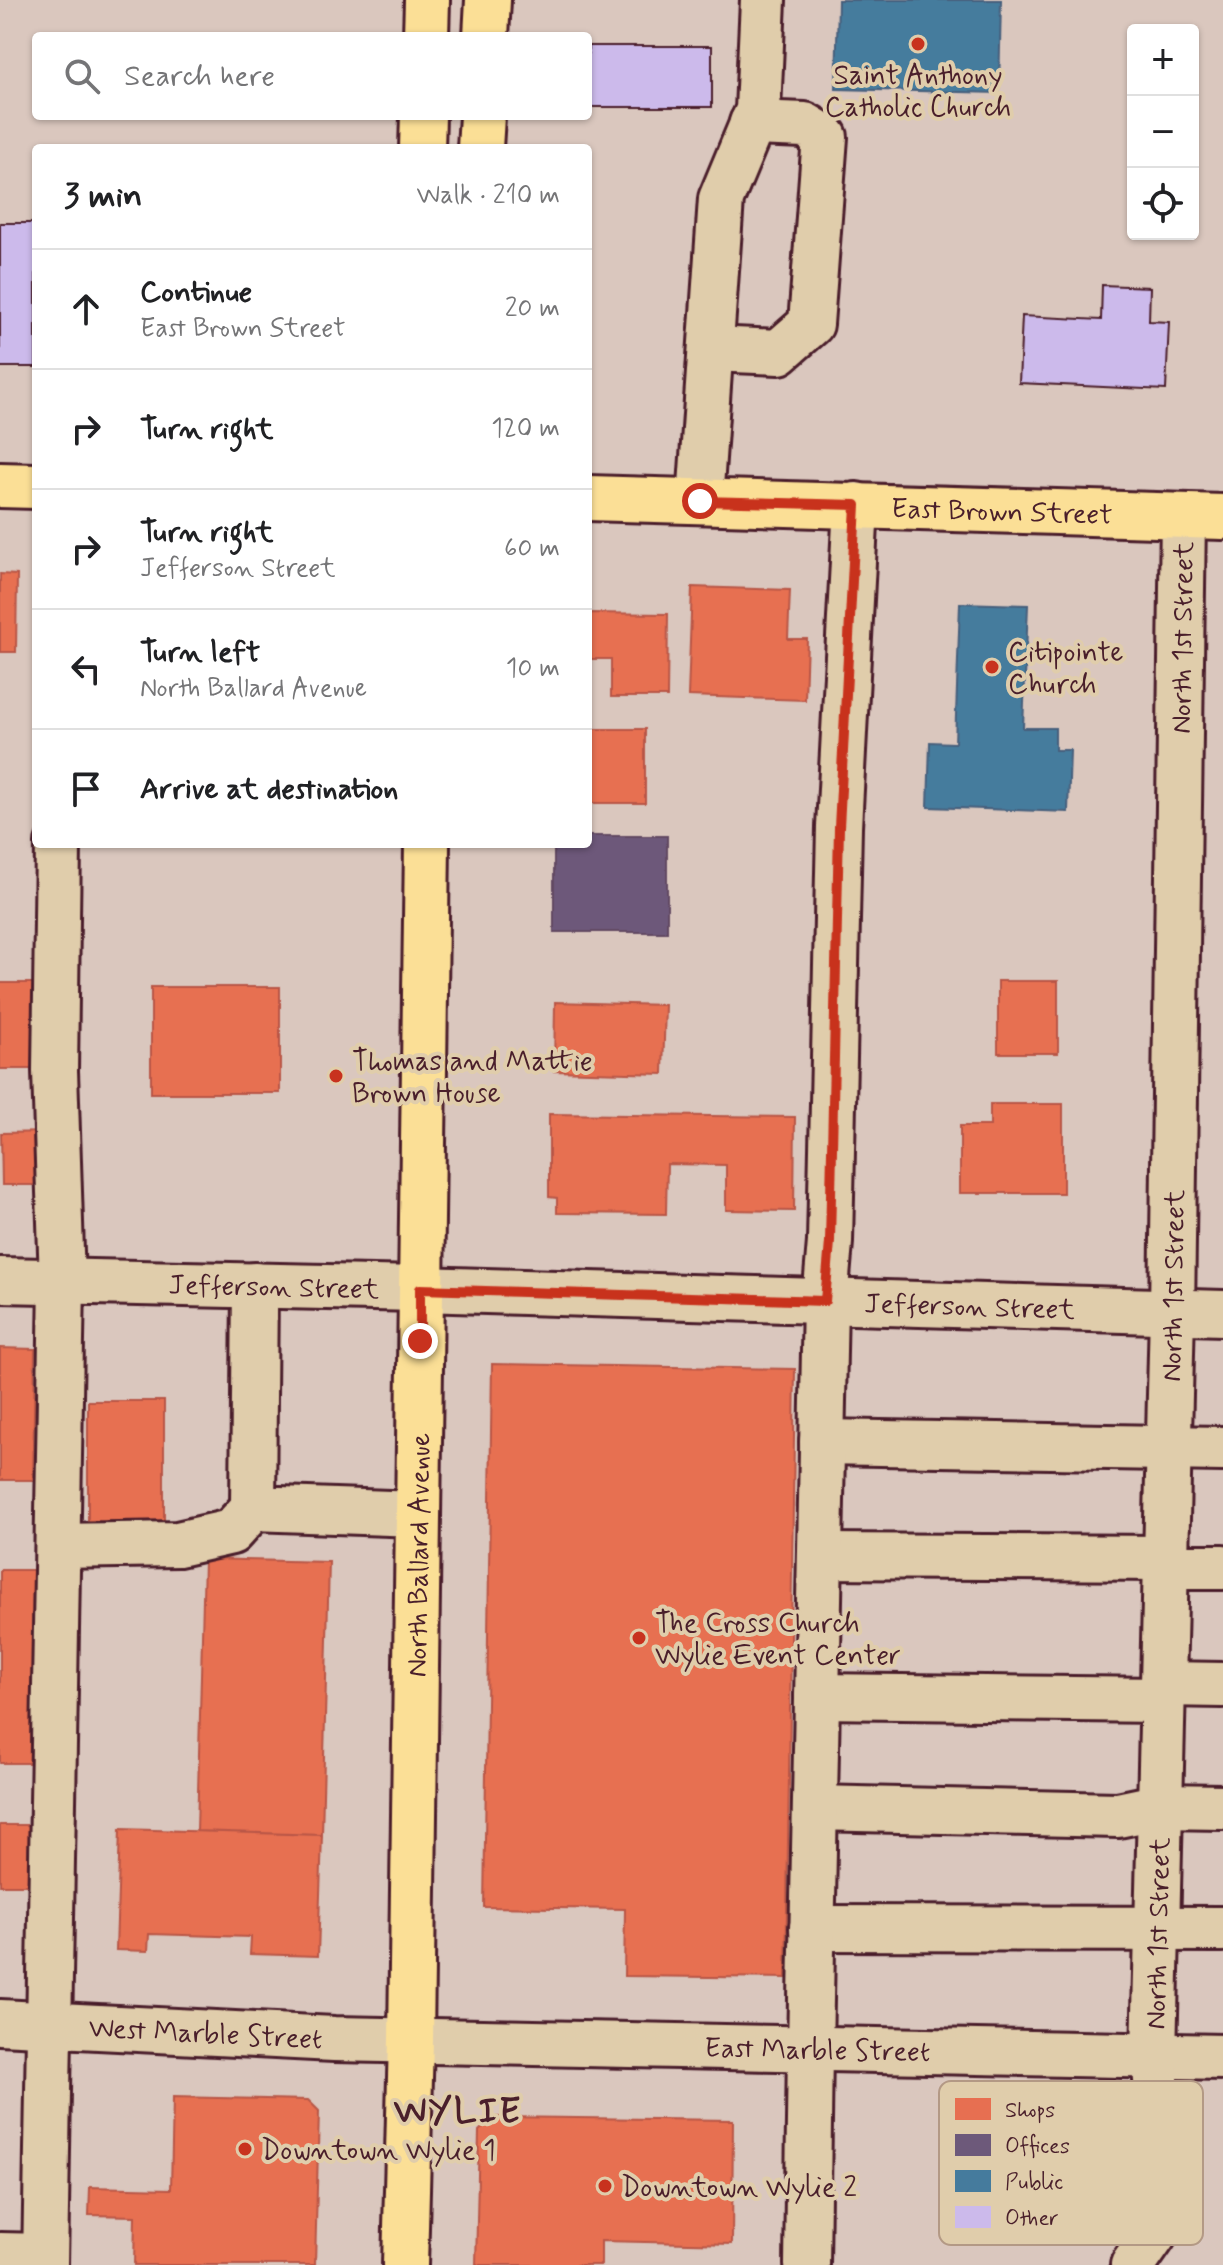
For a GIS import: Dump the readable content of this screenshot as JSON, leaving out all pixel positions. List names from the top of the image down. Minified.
{"streets":{"main road":["East Brown Street","North Ballard Avenue"],"street":["North 1st Street","Jefferson Street","West Marble Street","East Marble Street"]},"crossings":[["East Brown Street","North 1st Street"],["North 1st Street","Jefferson Street"],["North 1st Street","East Marble Street"],["Jefferson Street","North Ballard Avenue"],["North Ballard Avenue","West Marble Street"],["North Ballard Avenue","East Marble Street"],["West Marble Street","East Marble Street"]],"districts":["WYLIE"],"places":["Saint Anthony Catholic Church","Citipointe Church","Thomas and Mattie Brown House","The Cross Church Wylie Event Center","Downtown Wylie 1","Downtown Wylie 2"],"legend":["Shops","Offices","Public","Other"],"page":{"map_buttons":["+","−"],"search":"Search here","heading":["3 min","Walk · 210 m"],"list":[["Continue","East Brown Street","20 m"],["Turn right","120 m"],["Turn right","Jefferson Street","60 m"],["Turn left","North Ballard Avenue","10 m"],"Arrive at destination"]}}
